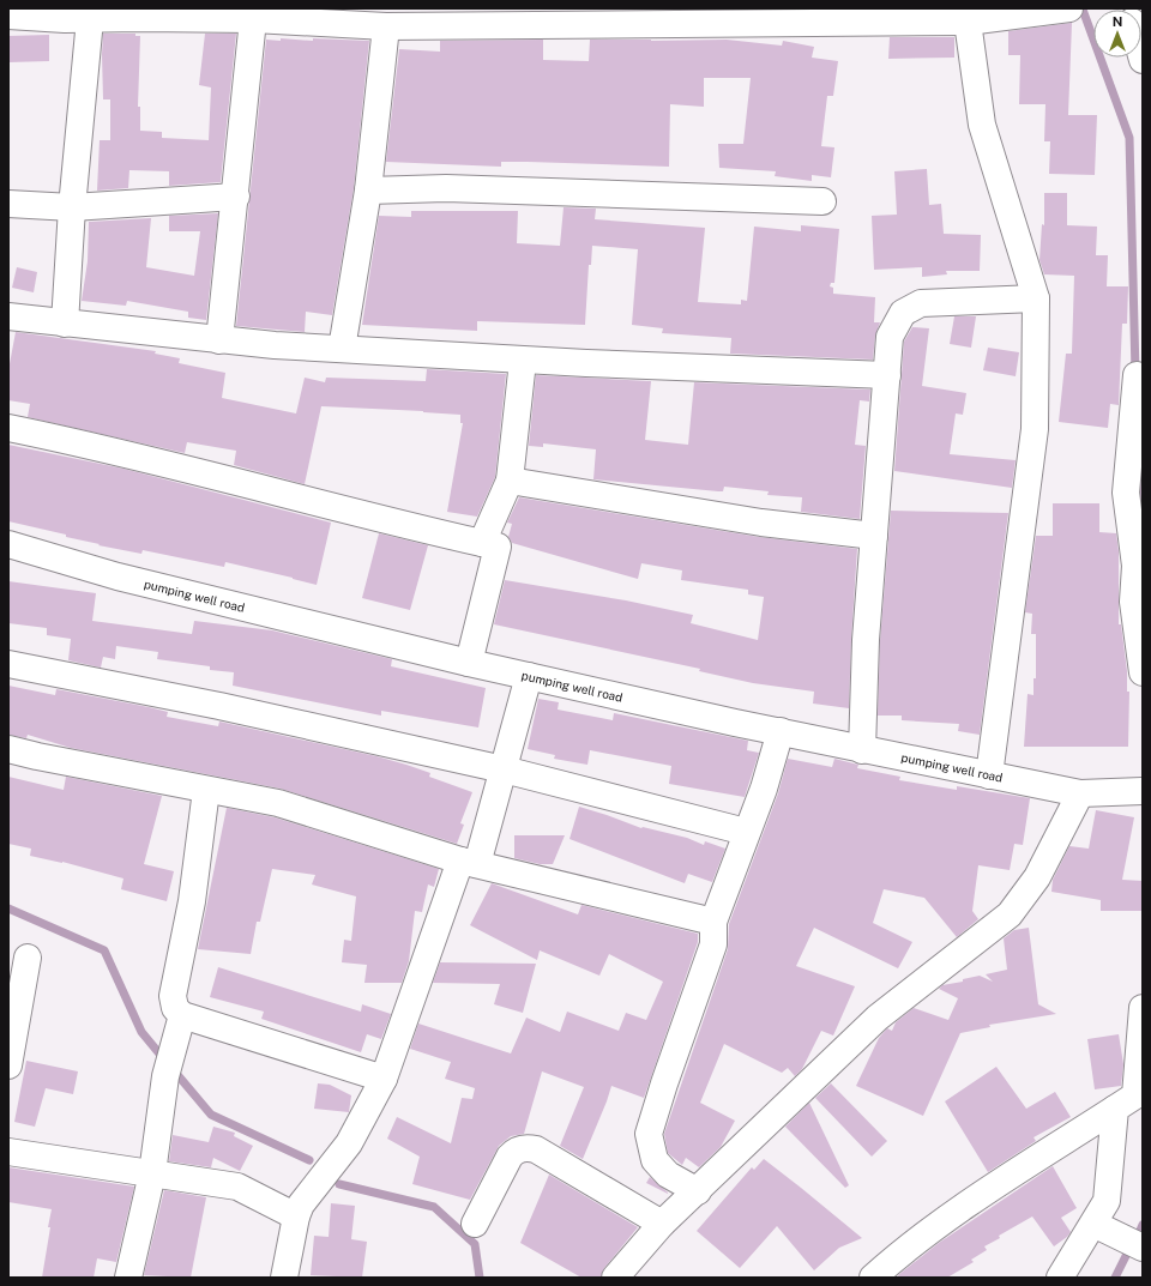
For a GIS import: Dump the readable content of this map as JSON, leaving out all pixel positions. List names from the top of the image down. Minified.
{"streets":{"street":["pumping well road"]},"north":"top"}
